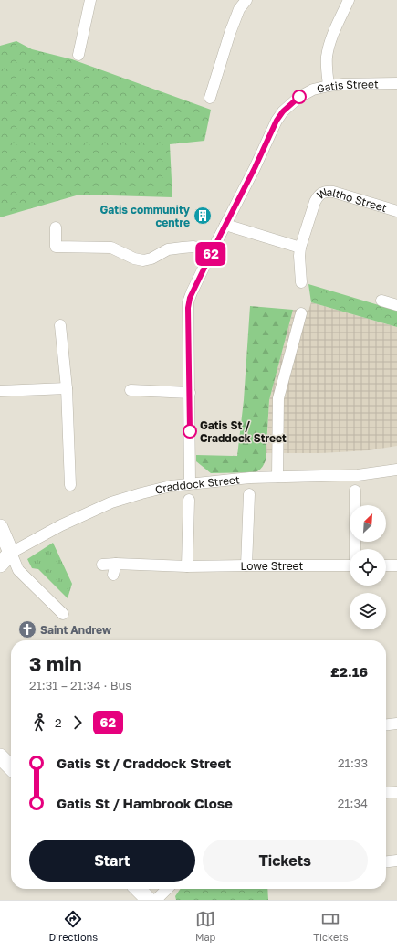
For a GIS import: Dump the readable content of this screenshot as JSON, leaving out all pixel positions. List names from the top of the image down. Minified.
{"streets":{"street":["Gatis Street","Waltho Street","Craddock Street","Lowe Street"]},"crossings":[["Gatis Street","Craddock Street"]],"places":{"building":["Gatis community centre"],"other":["Gatis St / Craddock Street"],"church":["Saint Andrew"]},"lines":["bus line 62"],"north":"top right","page":{"on_map":"62","heading":["3 min","21:31 – 21:34 · Bus","£2.16"],"legs":["2","62"],"list":[{"name":"Gatis St / Craddock Street","value":"21:33"},{"name":"Gatis St / Hambrook Close","value":"21:34"}],"buttons":["Start","Tickets"],"tabs":["Directions","Map","Tickets"]}}
